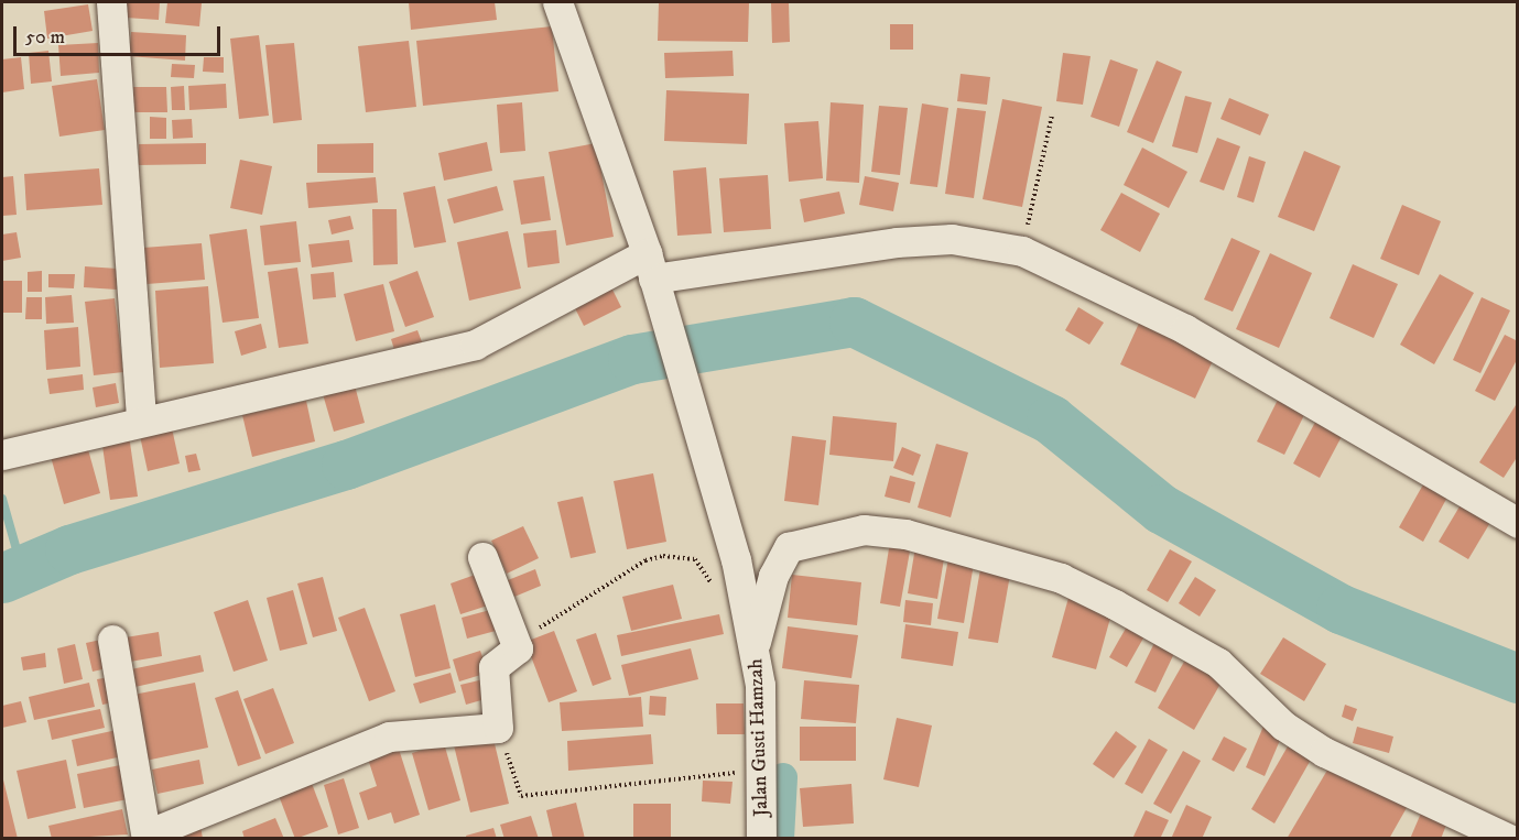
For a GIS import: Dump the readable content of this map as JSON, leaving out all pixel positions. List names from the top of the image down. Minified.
{"streets":{"street":["Jalan Gusti Hamzah"]},"scale_bar":"50 m"}
